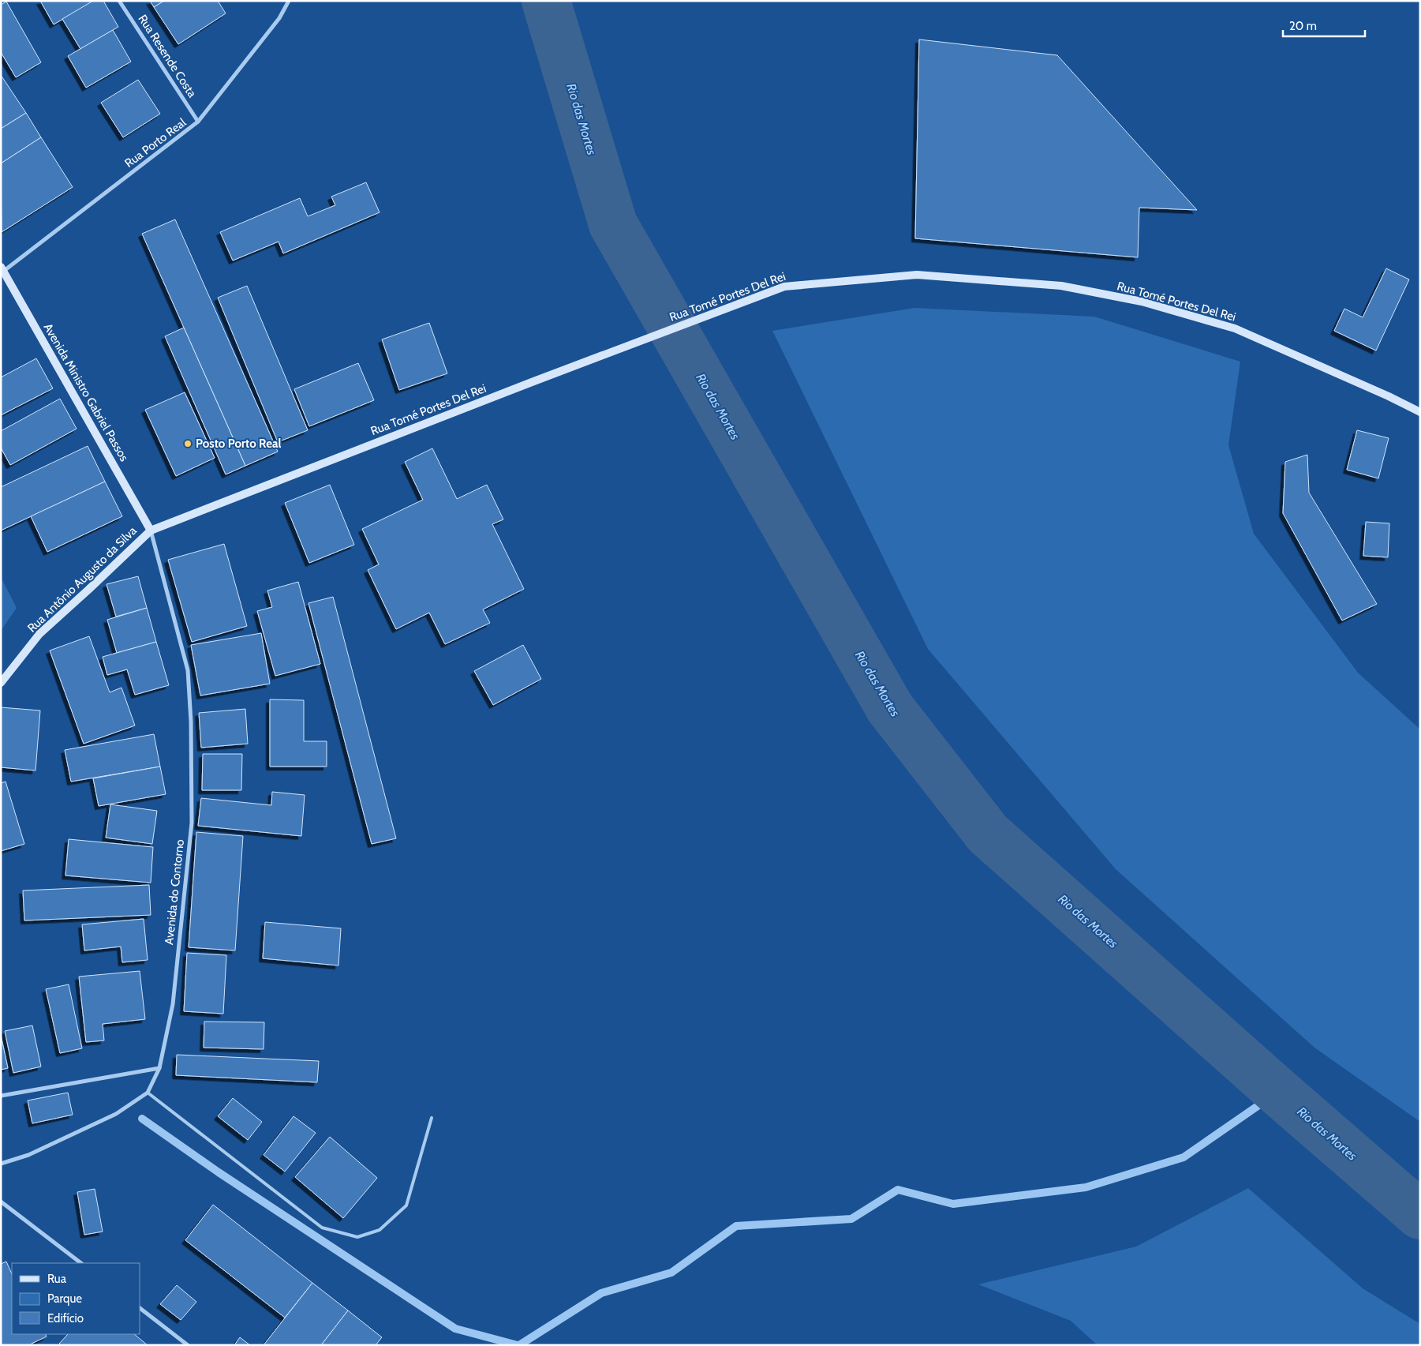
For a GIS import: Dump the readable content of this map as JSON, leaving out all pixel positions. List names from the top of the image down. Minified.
{"streets":{"main road":["Rua Tomé Portes Del Rei","Avenida Ministro Gabriel Passos","Rua Antônio Augusto da Silva"],"street":["Rua Resende Costa","Rua Porto Real","Avenida do Contorno"]},"crossings":[["Rua Resende Costa","Rua Porto Real"],["Rua Porto Real","Avenida Ministro Gabriel Passos"],["Rua Tomé Portes Del Rei","Avenida Ministro Gabriel Passos"],["Rua Tomé Portes Del Rei","Rua Antônio Augusto da Silva"],["Rua Tomé Portes Del Rei","Avenida do Contorno"],["Avenida Ministro Gabriel Passos","Rua Antônio Augusto da Silva"],["Avenida Ministro Gabriel Passos","Avenida do Contorno"],["Rua Antônio Augusto da Silva","Avenida do Contorno"]],"water":["Rio das Mortes"],"places":["Posto Porto Real"],"legend":["Rua","Parque","Edifício"],"scale_bar":"20 m"}
